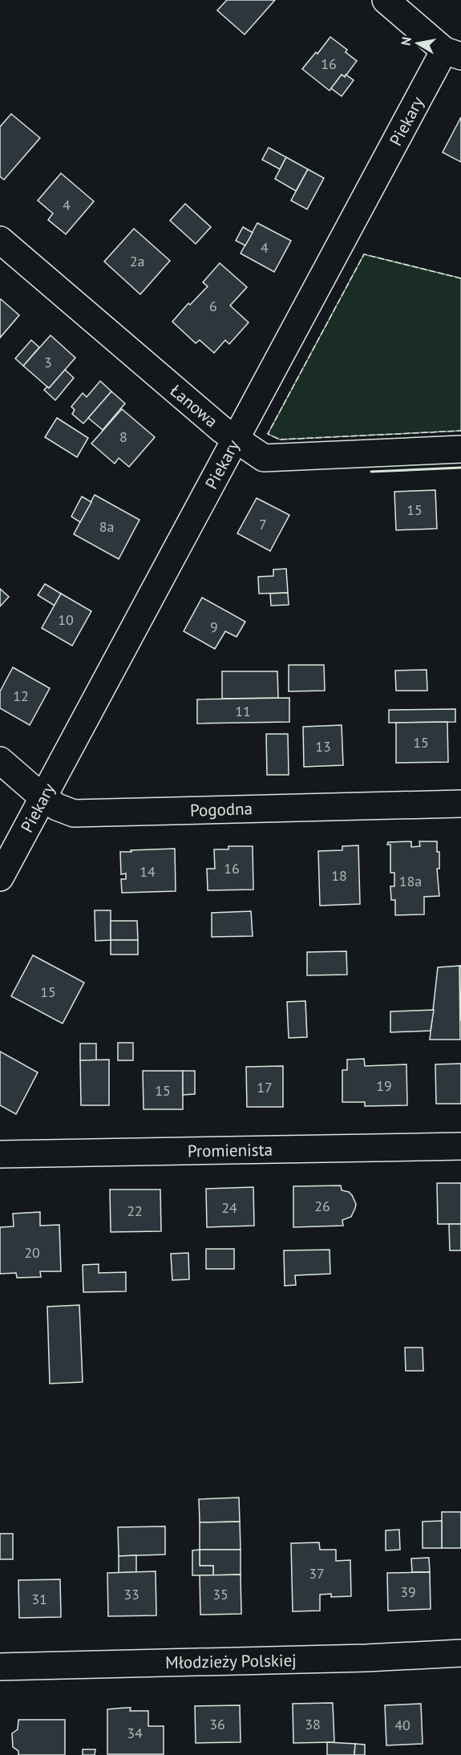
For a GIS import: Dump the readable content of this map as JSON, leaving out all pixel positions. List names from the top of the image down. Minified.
{"streets":{"street":["Piekary","Łanowa","Pogodna","Promienista","Młodzieży Polskiej"]},"crossings":[["Piekary","Łanowa"],["Piekary","Pogodna"]],"house_numbers":["16","4","4","2a","6","3","8","15","7","8a","10","9","12","11","15","13","16","14","18","18a","15","19","17","15","26","24","22","20","37","39","33","35","31","36","38","40","34"],"north":"left"}
